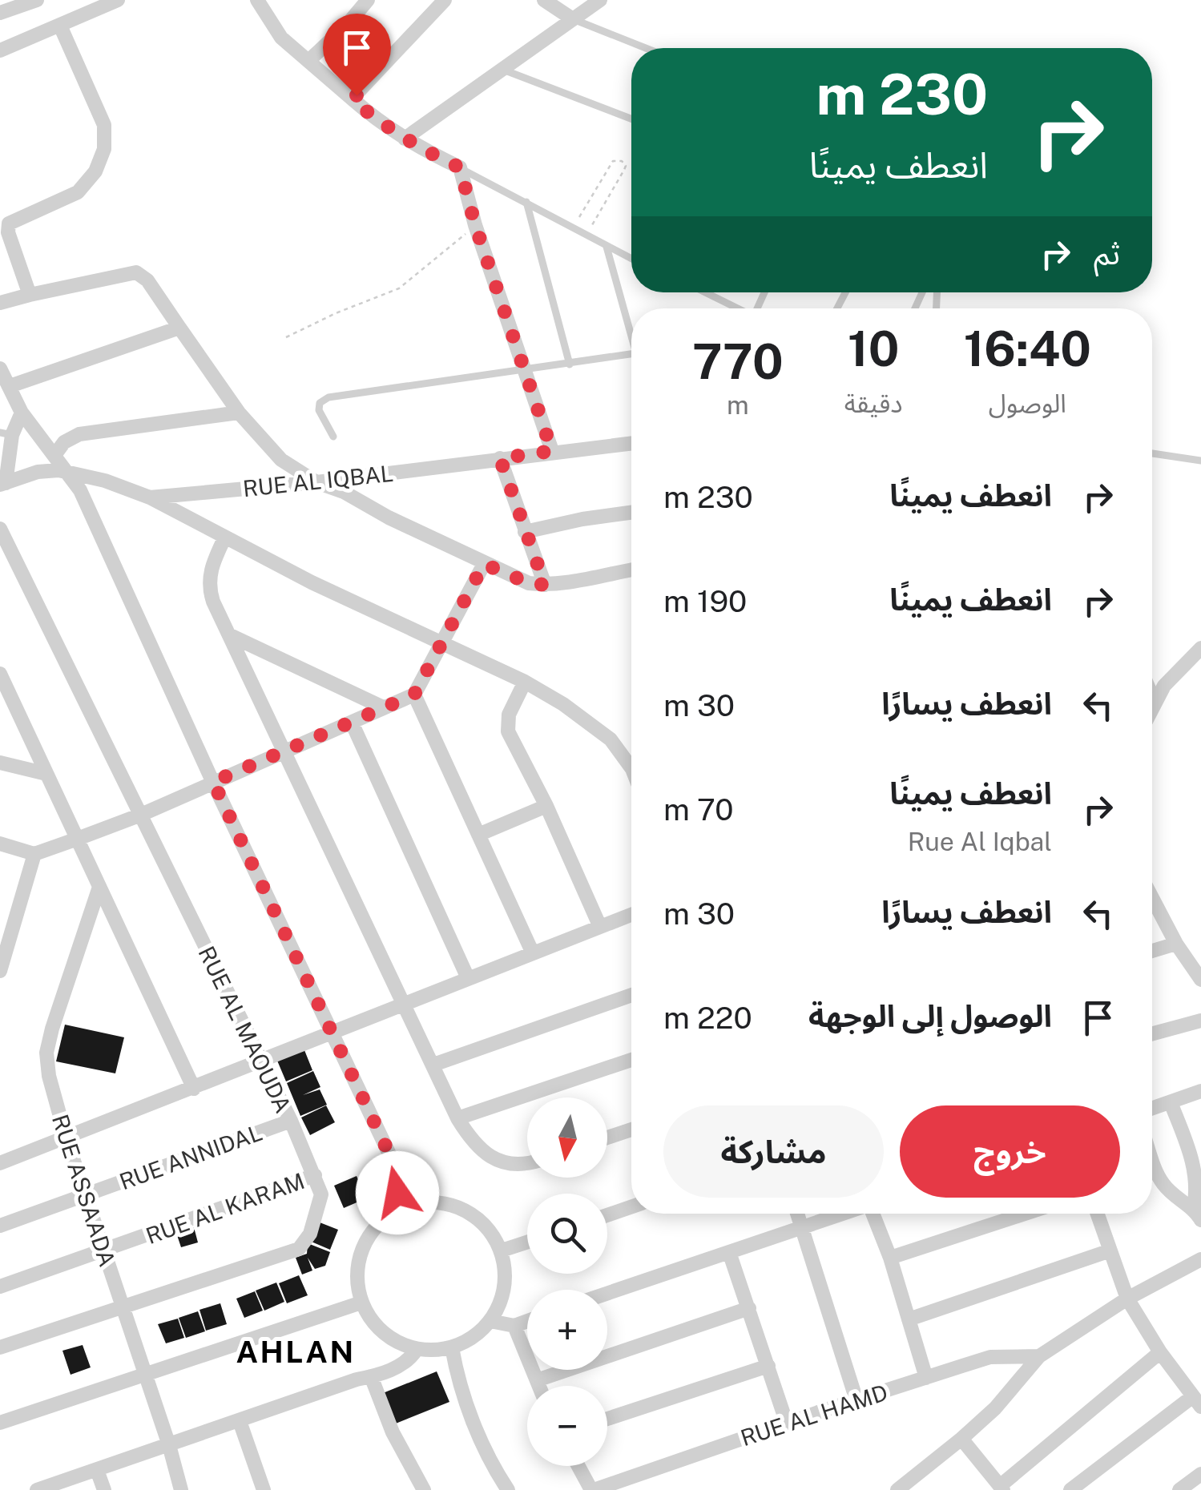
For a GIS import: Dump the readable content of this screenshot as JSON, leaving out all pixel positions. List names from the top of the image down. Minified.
{"streets":{"street":["RUE AL IQBAL","RUE AL MAOUDA","RUE ANNIDAL","RUE ASSAADA","RUE AL KARAM","RUE AL HAMD"]},"crossings":[["RUE AL MAOUDA","RUE ANNIDAL"],["RUE AL MAOUDA","RUE ASSAADA"],["RUE AL MAOUDA","RUE AL KARAM"],["RUE ANNIDAL","RUE ASSAADA"],["RUE ASSAADA","RUE AL KARAM"]],"districts":["AHLAN"],"north":"bottom","page":{"turn":["230 m","انعطف يمينًا"],"then":"ثم","eta":["16:40","الوصول","10","دقيقة","770","m"],"list":[{"name":"انعطف يمينًا","value":"230 m"},{"name":"انعطف يمينًا","value":"190 m"},{"name":"انعطف يسارًا","value":"30 m"},{"name":"انعطف يمينًا","note":"Rue Al Iqbal","value":"70 m"},{"name":"انعطف يسارًا","value":"30 m"},{"name":"الوصول إلى الوجهة","value":"220 m"}],"buttons":["خروج","مشاركة"],"map_buttons":["+","−"]}}
